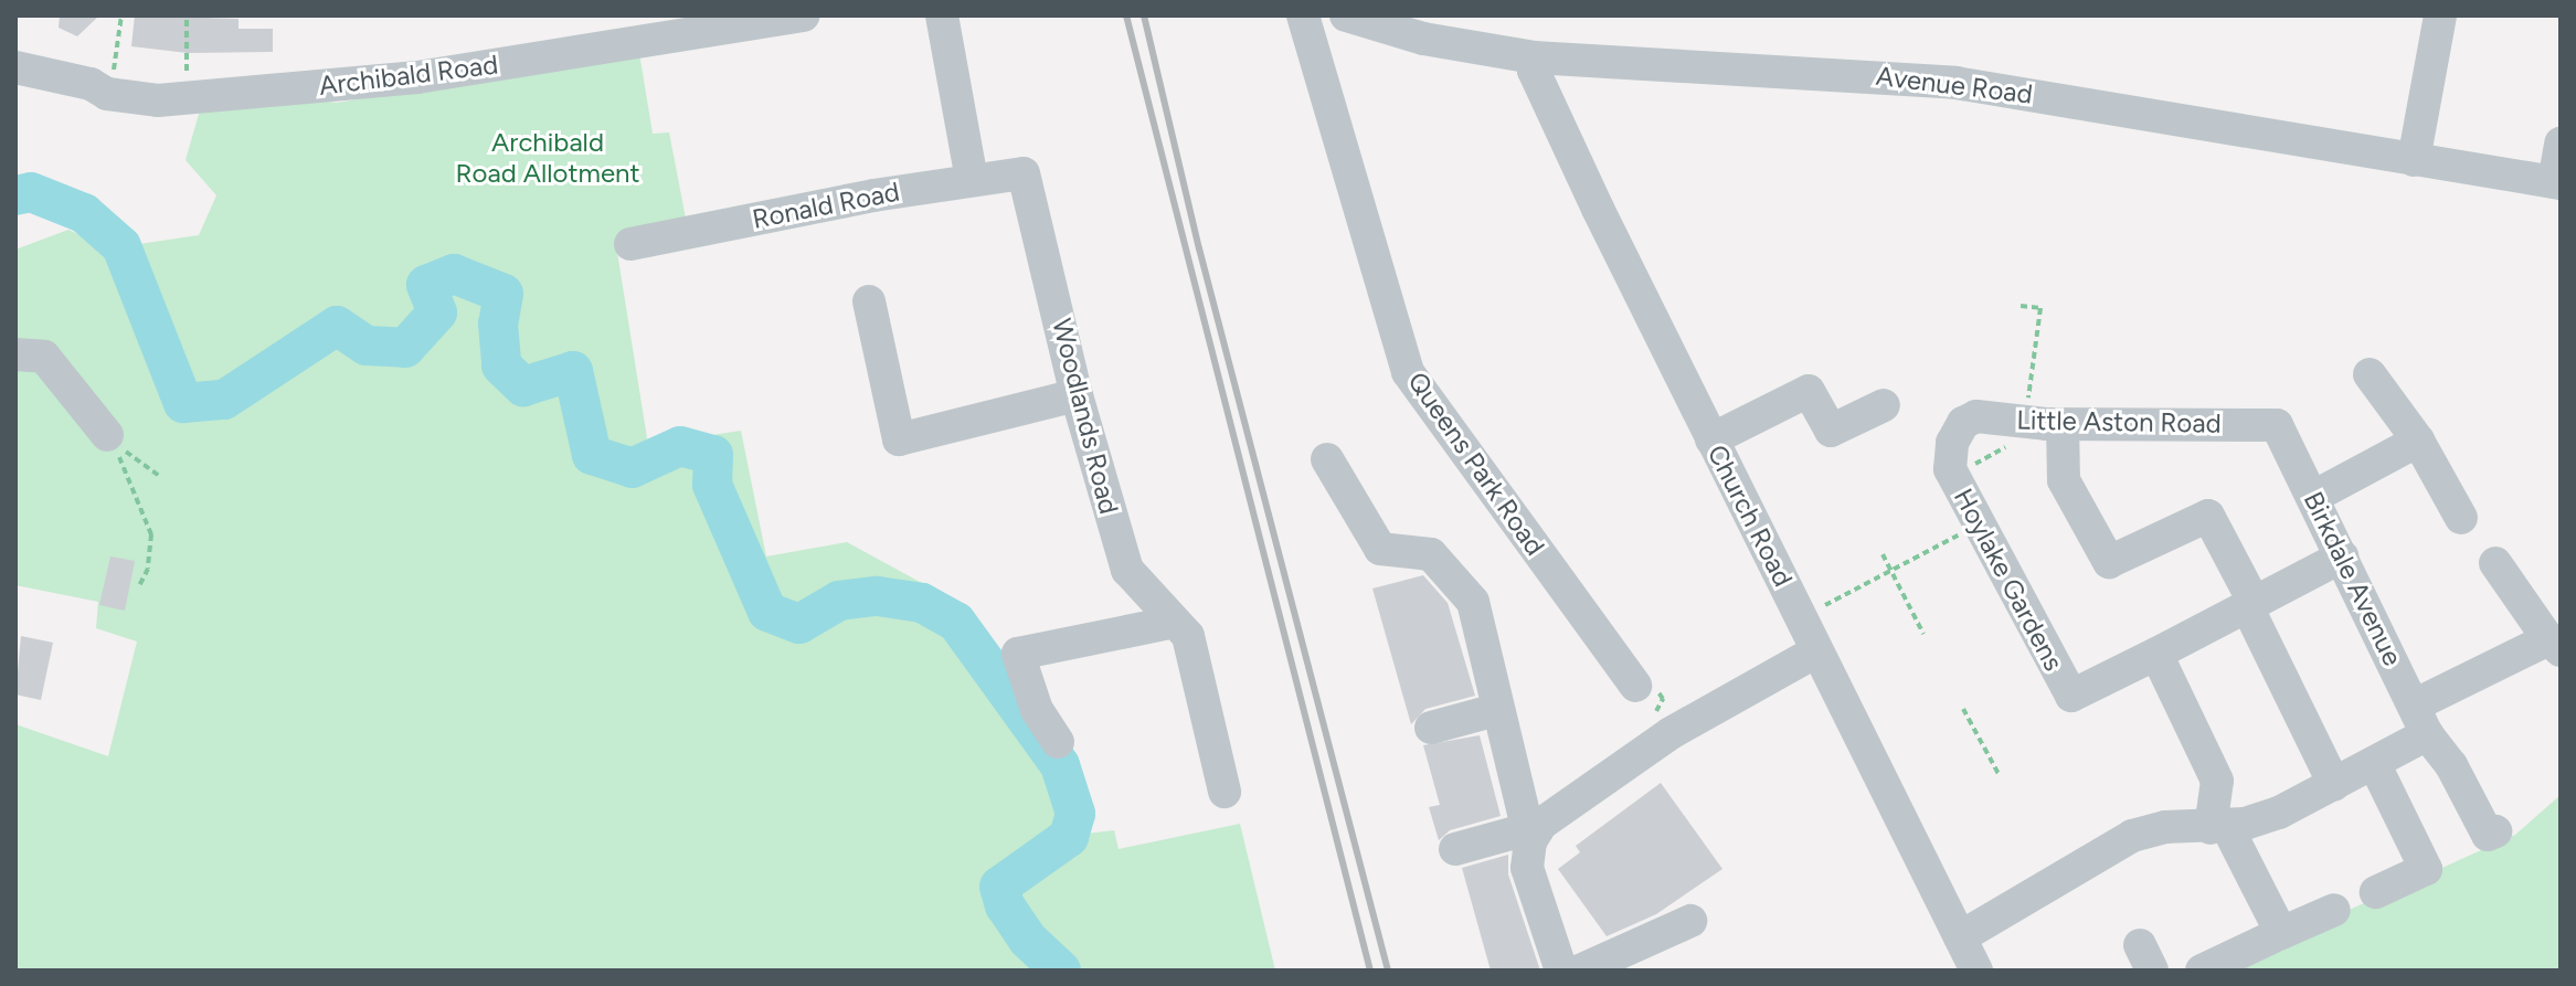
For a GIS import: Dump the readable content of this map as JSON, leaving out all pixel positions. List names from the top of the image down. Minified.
{"streets":{"street":["Archibald Road","Avenue Road","Ronald Road","Woodlands Road","Little Aston Road","Queens Park Road","Church Road","Birkdale Avenue","Hoylake Gardens"]},"crossings":[["Avenue Road","Church Road"],["Ronald Road","Woodlands Road"],["Little Aston Road","Birkdale Avenue"],["Little Aston Road","Hoylake Gardens"]],"parks":["Archibald Road Allotment"]}
